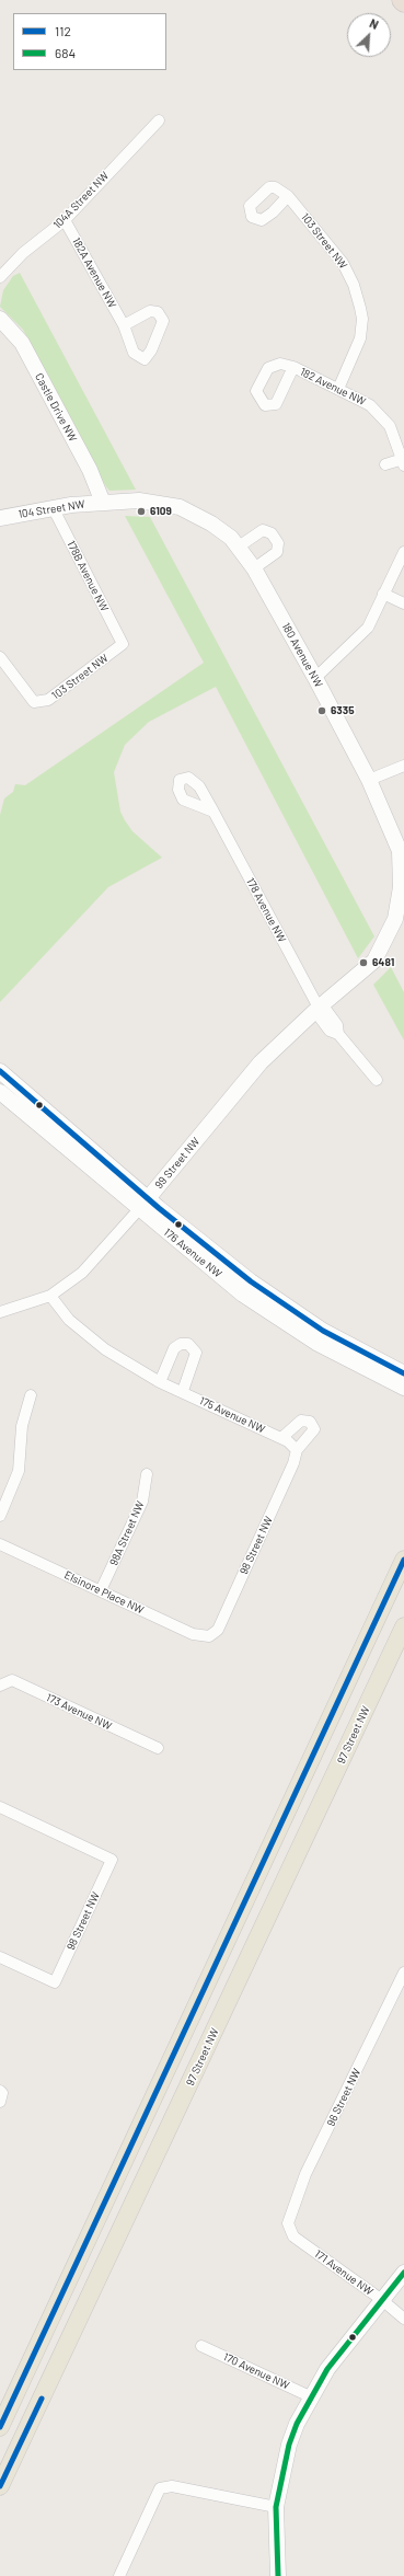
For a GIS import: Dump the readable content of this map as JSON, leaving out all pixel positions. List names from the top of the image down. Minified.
{"streets":{"main road":["97 Street NW"],"street":["104A Street NW","103 Street NW","182A Avenue NW","182 Avenue NW","Castle Drive NW","104 Street NW","178B Avenue NW","180 Avenue NW","178 Avenue NW","99 Street NW","176 Avenue NW","175 Avenue NW","98A Street NW","98 Street NW","Elsinore Place NW","173 Avenue NW","96 Street NW","171 Avenue NW","170 Avenue NW"]},"crossings":[["104A Street NW","182A Avenue NW"],["103 Street NW","182 Avenue NW"],["103 Street NW","178B Avenue NW"],["Castle Drive NW","104 Street NW"],["Castle Drive NW","180 Avenue NW"],["104 Street NW","178B Avenue NW"],["104 Street NW","180 Avenue NW"],["180 Avenue NW","99 Street NW"],["178 Avenue NW","99 Street NW"],["99 Street NW","176 Avenue NW"],["99 Street NW","175 Avenue NW"],["175 Avenue NW","98 Street NW"],["98A Street NW","Elsinore Place NW"],["98 Street NW","Elsinore Place NW"],["96 Street NW","171 Avenue NW"]],"places":["6109","6335","6481"],"lines":["transit line 112","transit line 684"],"legend":["112","684"],"north":"top right"}
